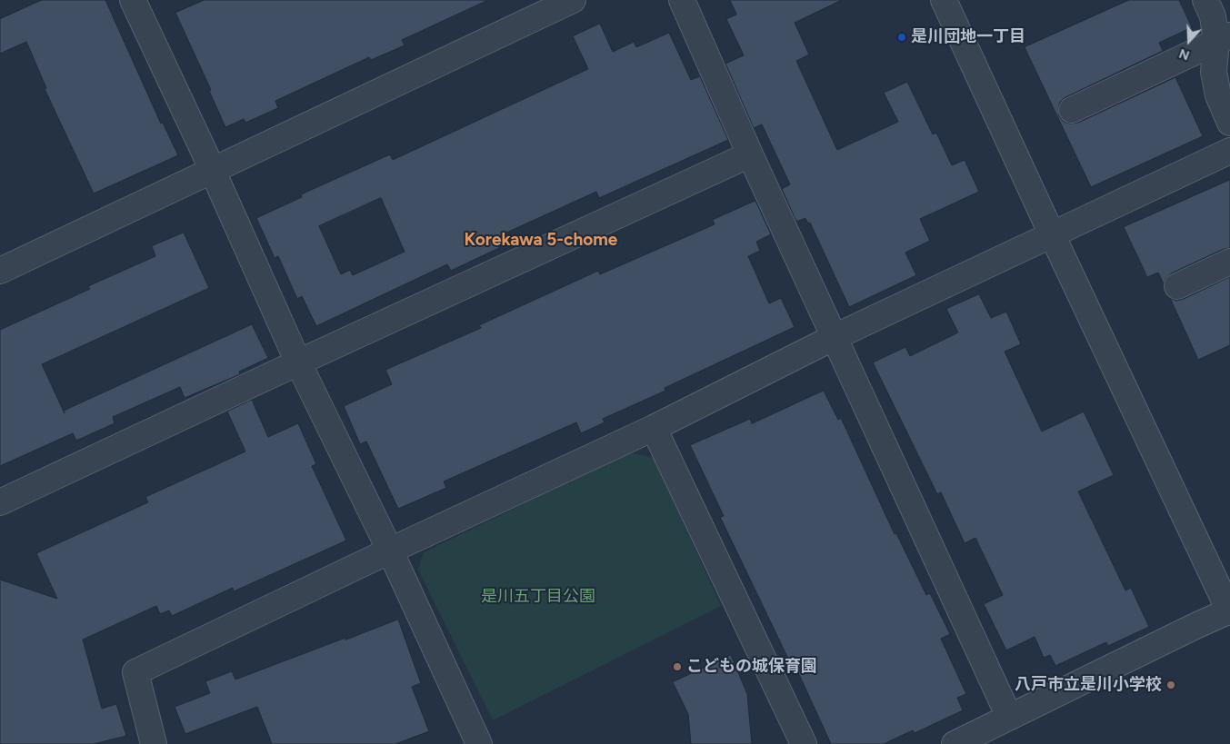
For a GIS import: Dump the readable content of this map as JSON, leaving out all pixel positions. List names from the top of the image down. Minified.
{"districts":["Korekawa 5-chome"],"parks":["是川五丁目公園"],"places":["是川団地一丁目","こどもの城保育園","八戸市立是川小学校"],"north":"bottom"}
